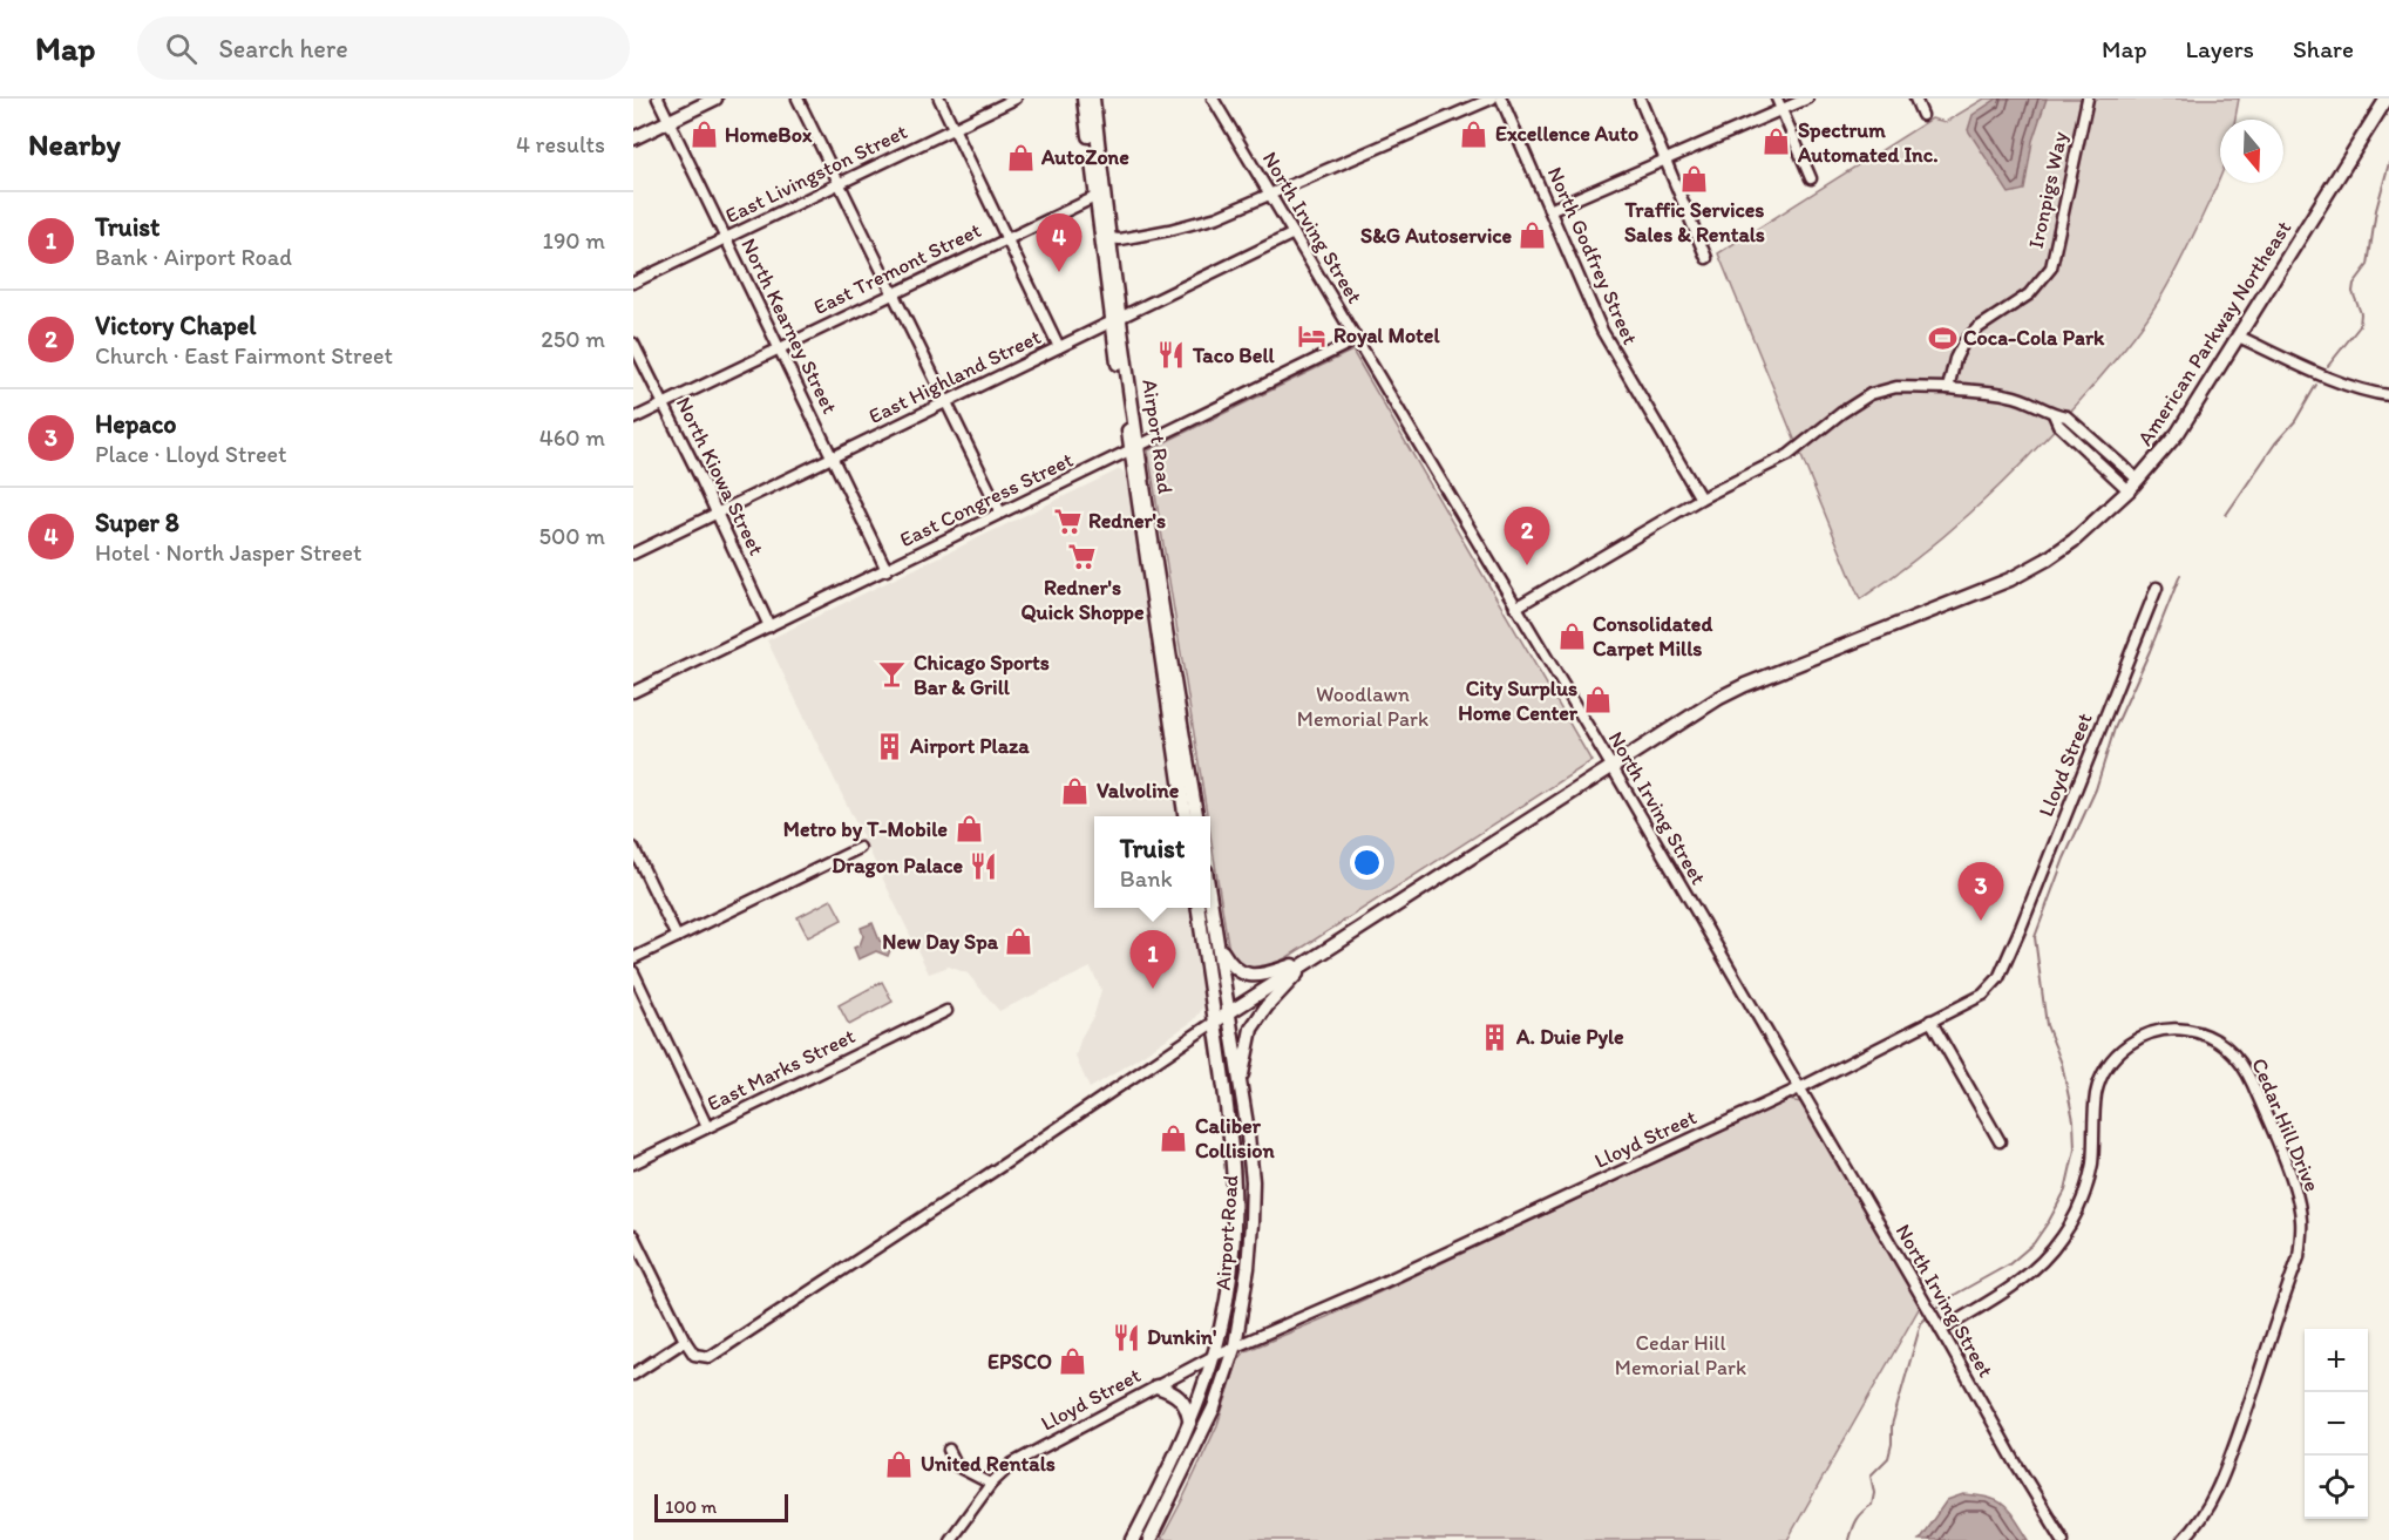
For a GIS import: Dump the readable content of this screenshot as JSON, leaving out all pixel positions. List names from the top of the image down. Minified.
{"streets":{"main road":["American Parkway Northeast","Airport Road"],"street":["East Livingston Street","Ironpigs Way","North Irving Street","North Godfrey Street","East Tremont Street","North Kearney Street","East Highland Street","North Kiowa Street","East Congress Street","Lloyd Street","East Marks Street","Cedar Hill Drive"]},"crossings":[["East Livingston Street","North Kearney Street"],["North Irving Street","American Parkway Northeast"],["North Irving Street","East Highland Street"],["North Irving Street","East Congress Street"],["North Irving Street","Lloyd Street"],["North Irving Street","Cedar Hill Drive"],["East Tremont Street","North Kearney Street"],["East Tremont Street","Airport Road"],["East Tremont Street","North Kiowa Street"],["North Kearney Street","East Highland Street"],["North Kearney Street","East Congress Street"],["East Highland Street","Airport Road"],["East Highland Street","North Kiowa Street"],["Airport Road","East Congress Street"],["Airport Road","Lloyd Street"],["North Kiowa Street","East Congress Street"]],"parks":["Woodlawn Memorial Park","Cedar Hill Memorial Park"],"places":{"shop":["Excellence Auto","HomeBox","Spectrum Automated Inc.","AutoZone","Traffic Services Sales & Rentals","S&G Autoservice","Consolidated Carpet Mills","City Surplus Home Center","Valvoline","Metro by T-Mobile","New Day Spa","Caliber Collision","EPSCO","United Rentals"],"hotel":["Royal Motel"],"sports":["Coca-Cola Park"],"restaurant":["Taco Bell","Dragon Palace","Dunkin'"],"supermarket":["Redner's","Redner's Quick Shoppe"],"bar":["Chicago Sports Bar & Grill"],"building":["Airport Plaza","A. Duie Pyle"]},"scale_bar":"100 m","north":"bottom","page":{"header":"Map","search":"Search here","nav":["Map","Layers","Share"],"heading":["Nearby","4 results"],"list":[{"mark":"1","name":"Truist","note":"Bank · Airport Road","value":"190 m"},{"mark":"2","name":"Victory Chapel","note":"Church · East Fairmont Street","value":"250 m"},{"mark":"3","name":"Hepaco","note":"Place · Lloyd Street","value":"460 m"},{"mark":"4","name":"Super 8","note":"Hotel · North Jasper Street","value":"500 m"}],"pins":["4","2","3","1"],"popup":["Truist","Bank"],"map_buttons":["+","−"],"scale":"100 m"}}
